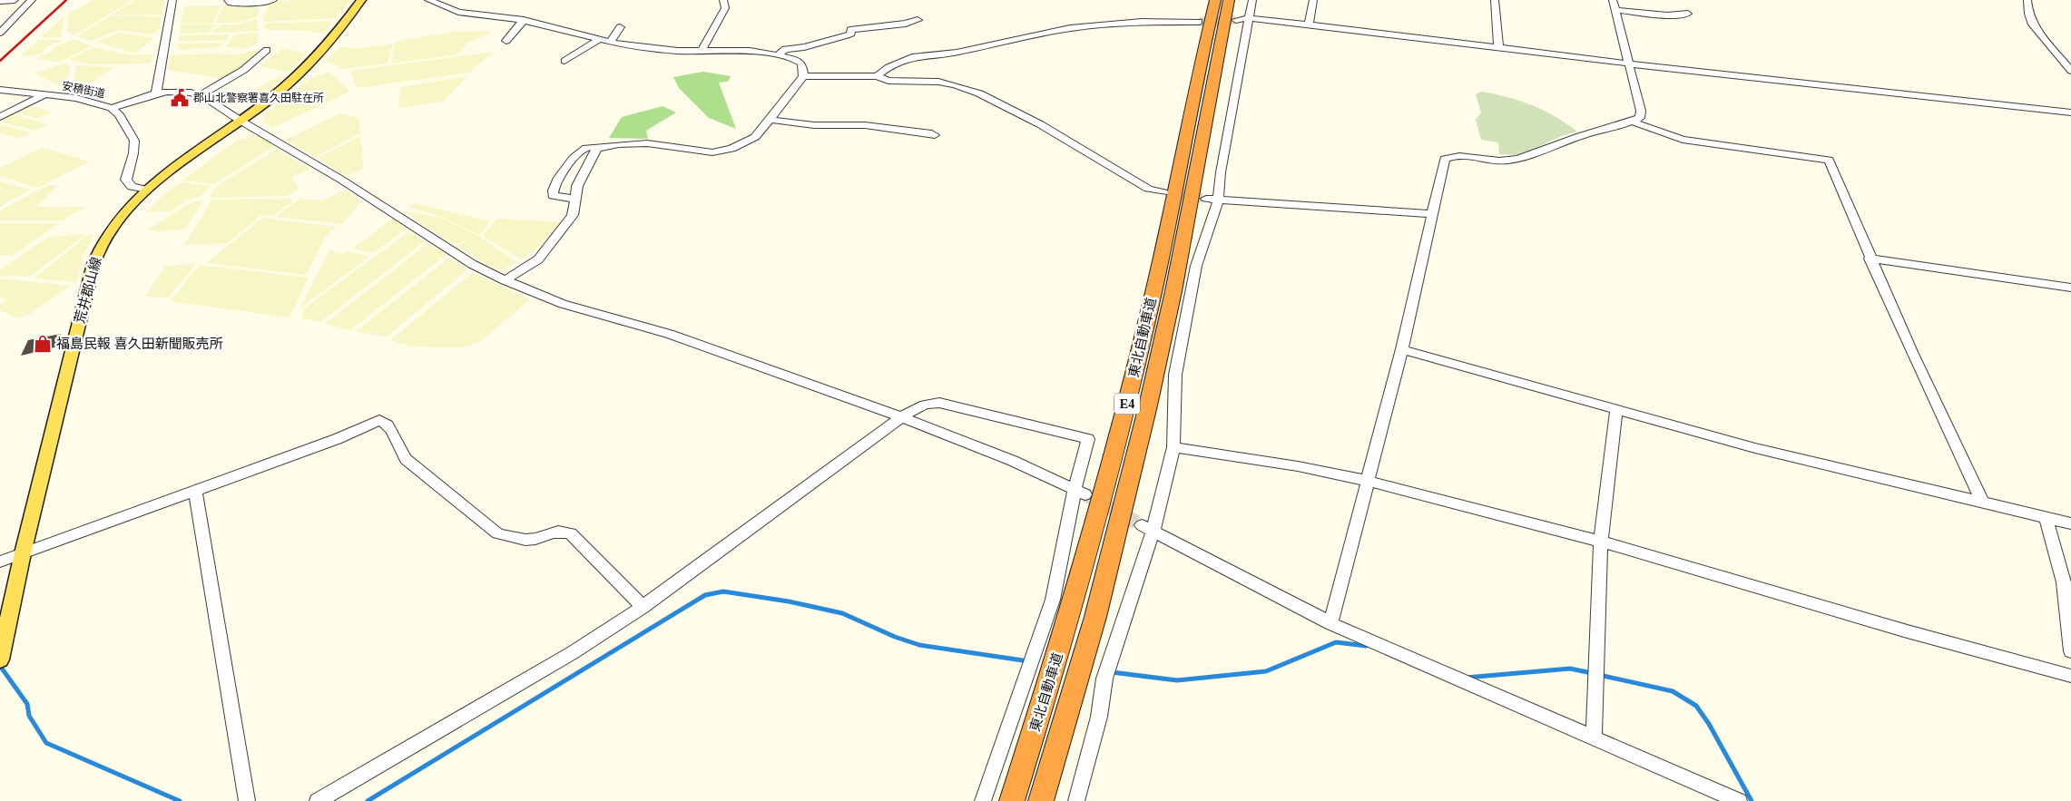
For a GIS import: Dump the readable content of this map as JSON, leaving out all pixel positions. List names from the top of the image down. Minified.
{"streets":{"highway":["東北自動車道","E4"],"main road":["荒井郡山線"],"street":["安積街道"]},"crossings":[["安積街道","荒井郡山線"]],"places":{"public building":["郡山北警察署喜久田駐在所"],"shop":["福島民報 喜久田新聞販売所"]}}
